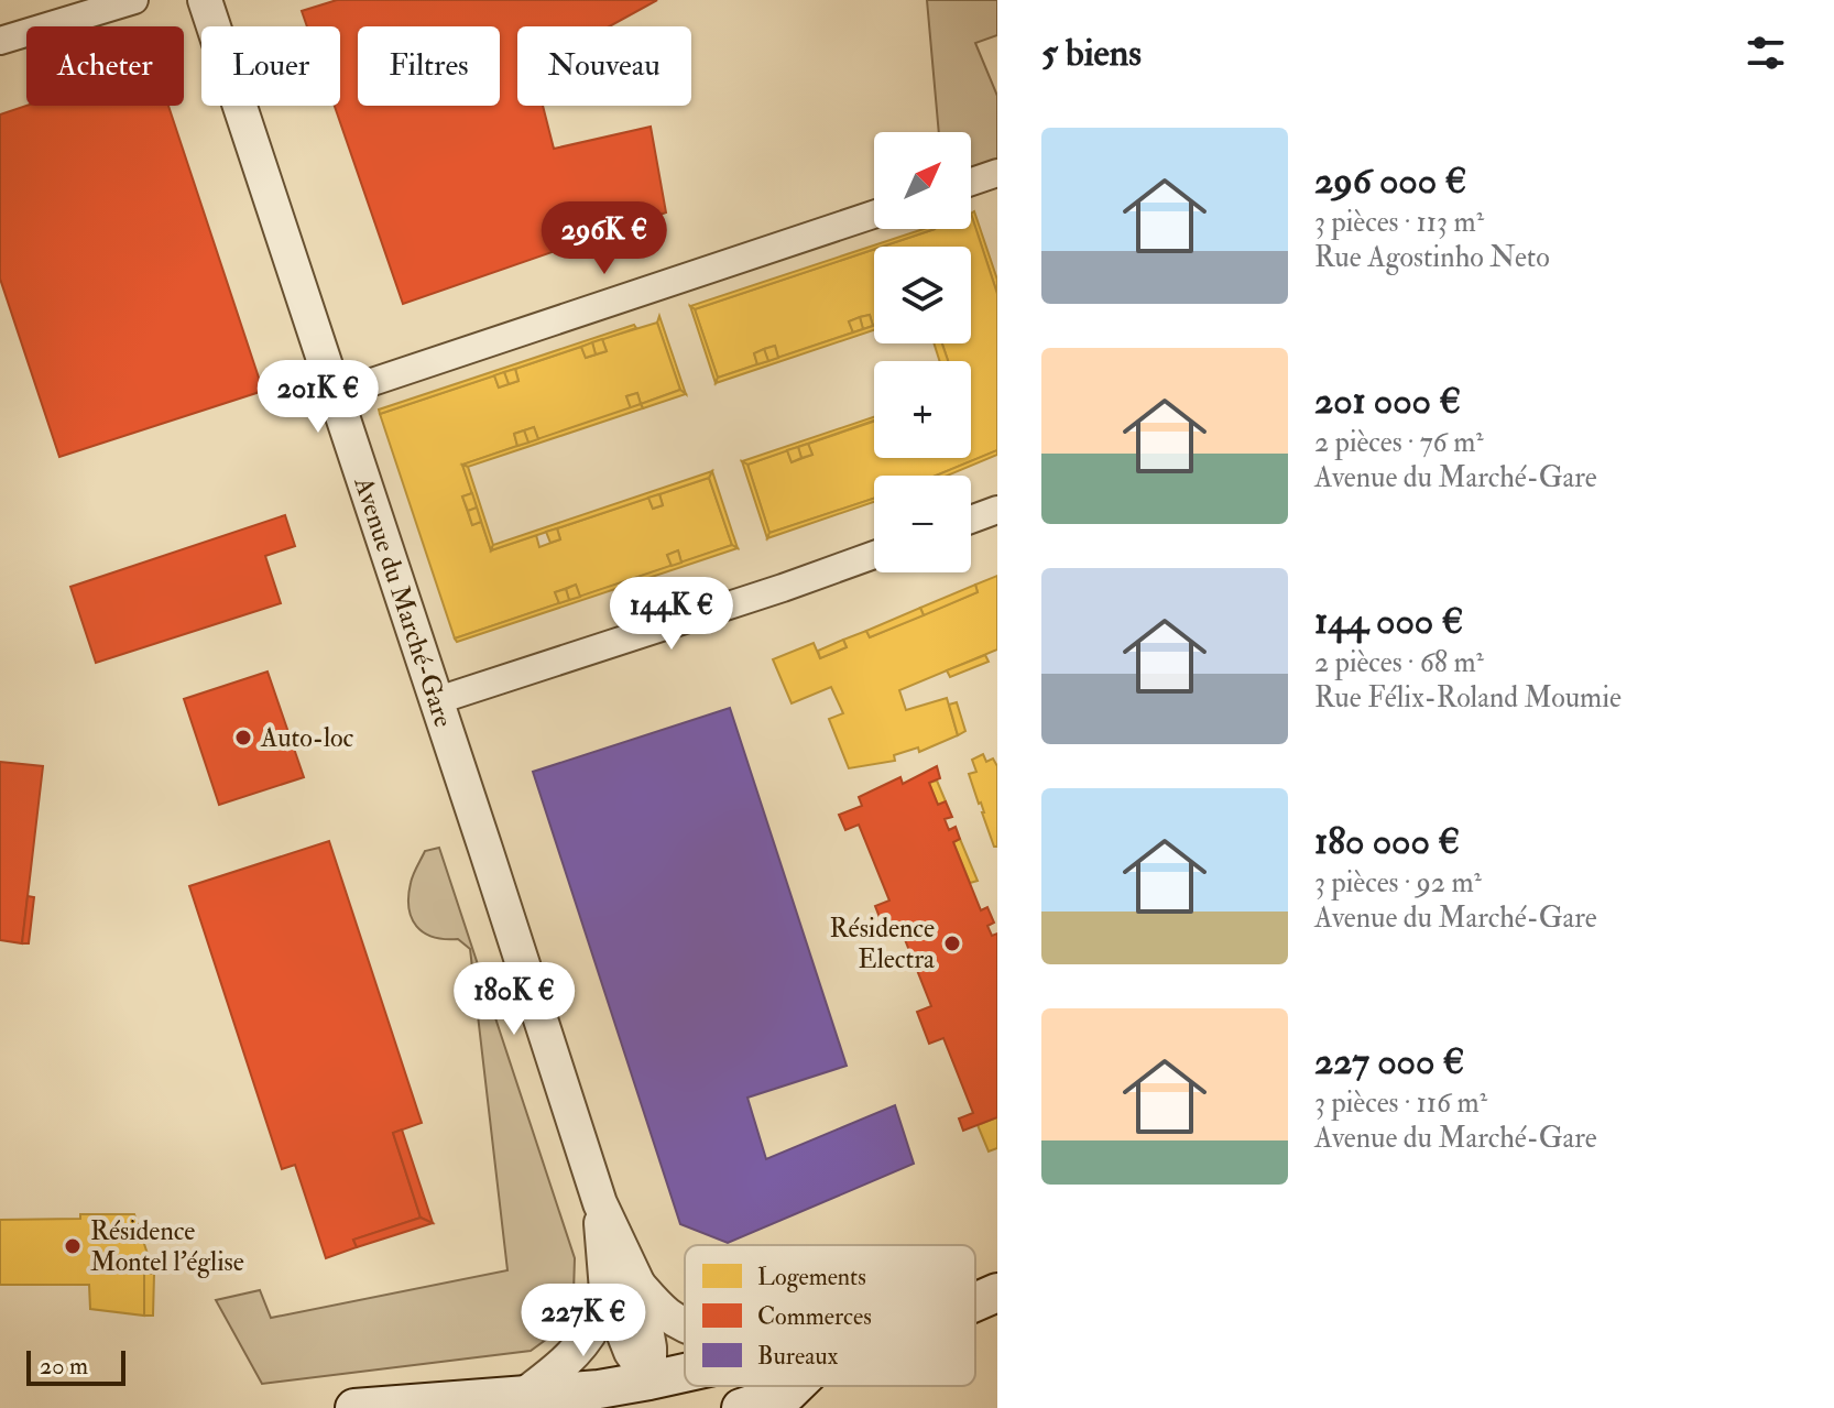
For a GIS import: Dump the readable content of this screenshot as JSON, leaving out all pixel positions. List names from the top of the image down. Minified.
{"streets":{"street":["Avenue du Marché-Gare"]},"places":["Auto-loc","Résidence Electra","Résidence Montel l'église"],"legend":["Logements","Commerces","Bureaux"],"scale_bar":"20 m","north":"top right","page":{"heading":"5 biens","chip":["Acheter","Louer","Filtres","Nouveau"],"list":[{"name":"296 000 €","note":"3 pièces · 113 m² · Rue Agostinho Neto"},{"name":"201 000 €","note":"2 pièces · 76 m² · Avenue du Marché-Gare"},{"name":"144 000 €","note":"2 pièces · 68 m² · Rue Félix-Roland Moumie"},{"name":"180 000 €","note":"3 pièces · 92 m² · Avenue du Marché-Gare"},{"name":"227 000 €","note":"3 pièces · 116 m² · Avenue du Marché-Gare"}],"map_buttons":["+","−"],"price":["296K €","201K €","144K €","180K €","227K €"],"scale":"20 m"}}
